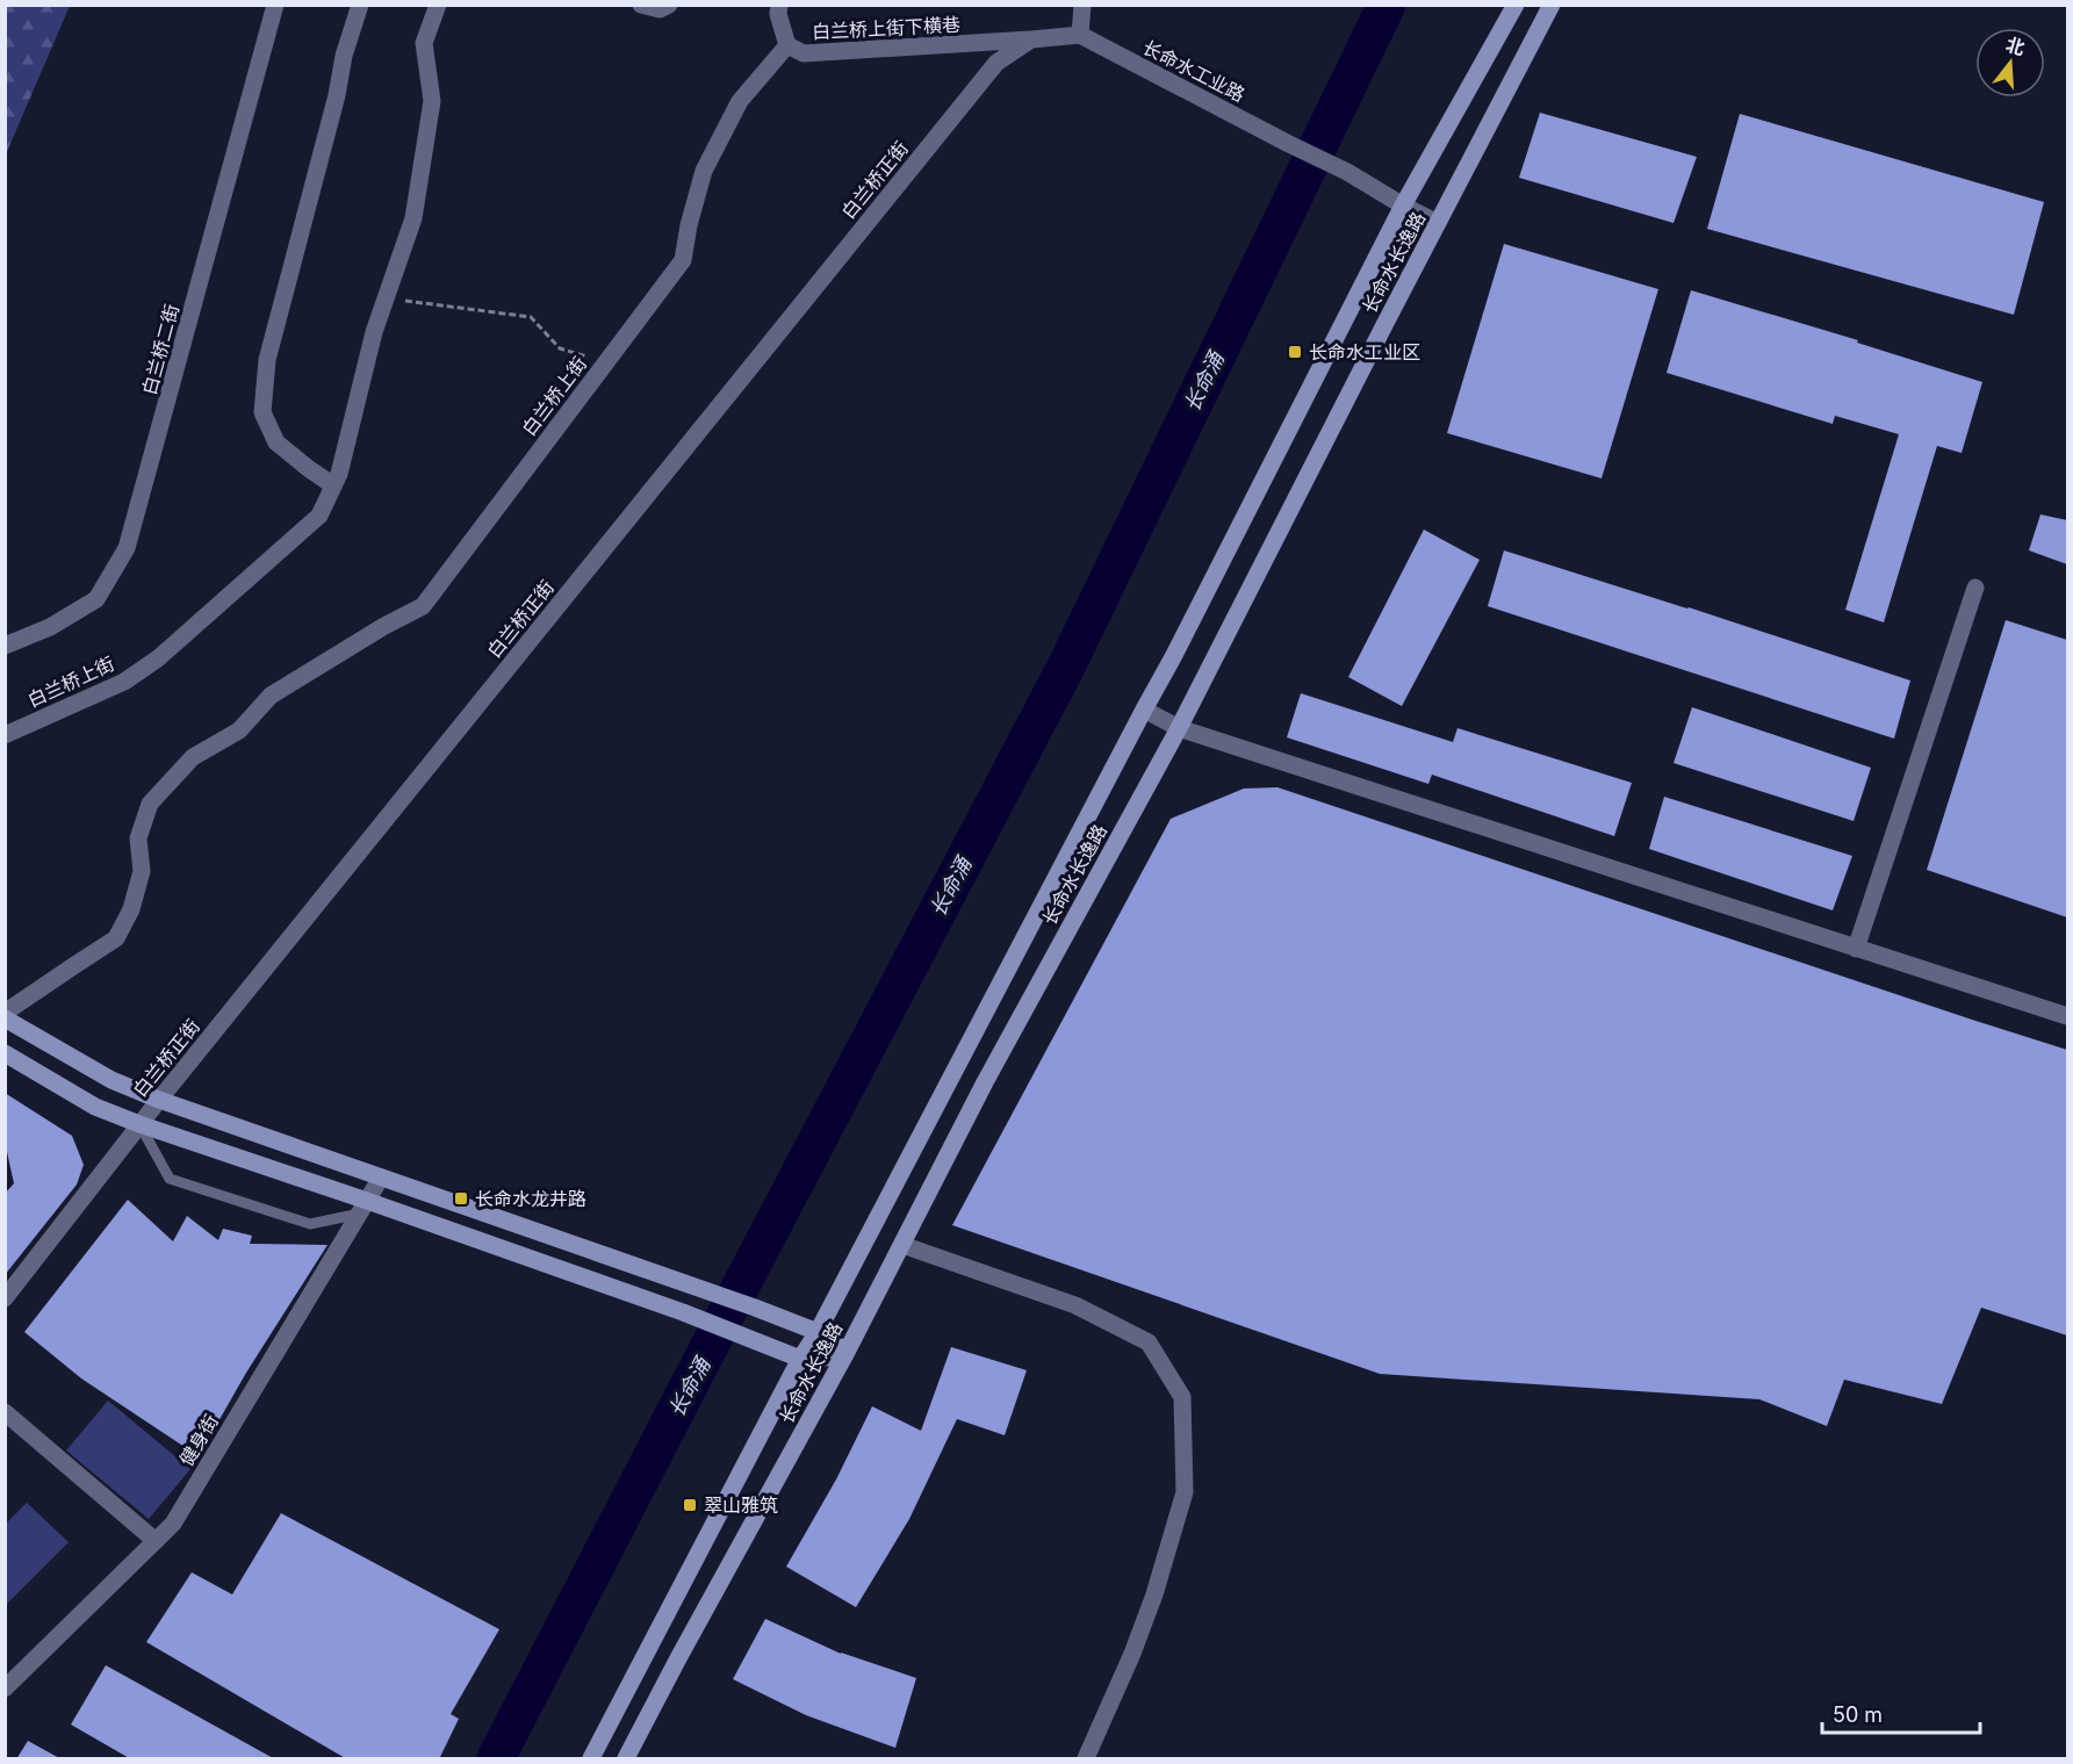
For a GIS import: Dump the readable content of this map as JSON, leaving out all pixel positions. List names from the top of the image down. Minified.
{"streets":{"street":["白兰桥上街下横巷","长命水工业路","白兰桥正街","长命水长逸路","白兰桥二街","白兰桥上街","健身街"]},"crossings":[["白兰桥上街下横巷","白兰桥正街"],["白兰桥上街下横巷","白兰桥上街"],["长命水工业路","白兰桥正街"],["长命水工业路","长命水长逸路"]],"water":["长命涌"],"places":{"transit":["长命水工业区","长命水龙井路","翠山雅筑"]},"scale_bar":"50 m","north":"top"}
